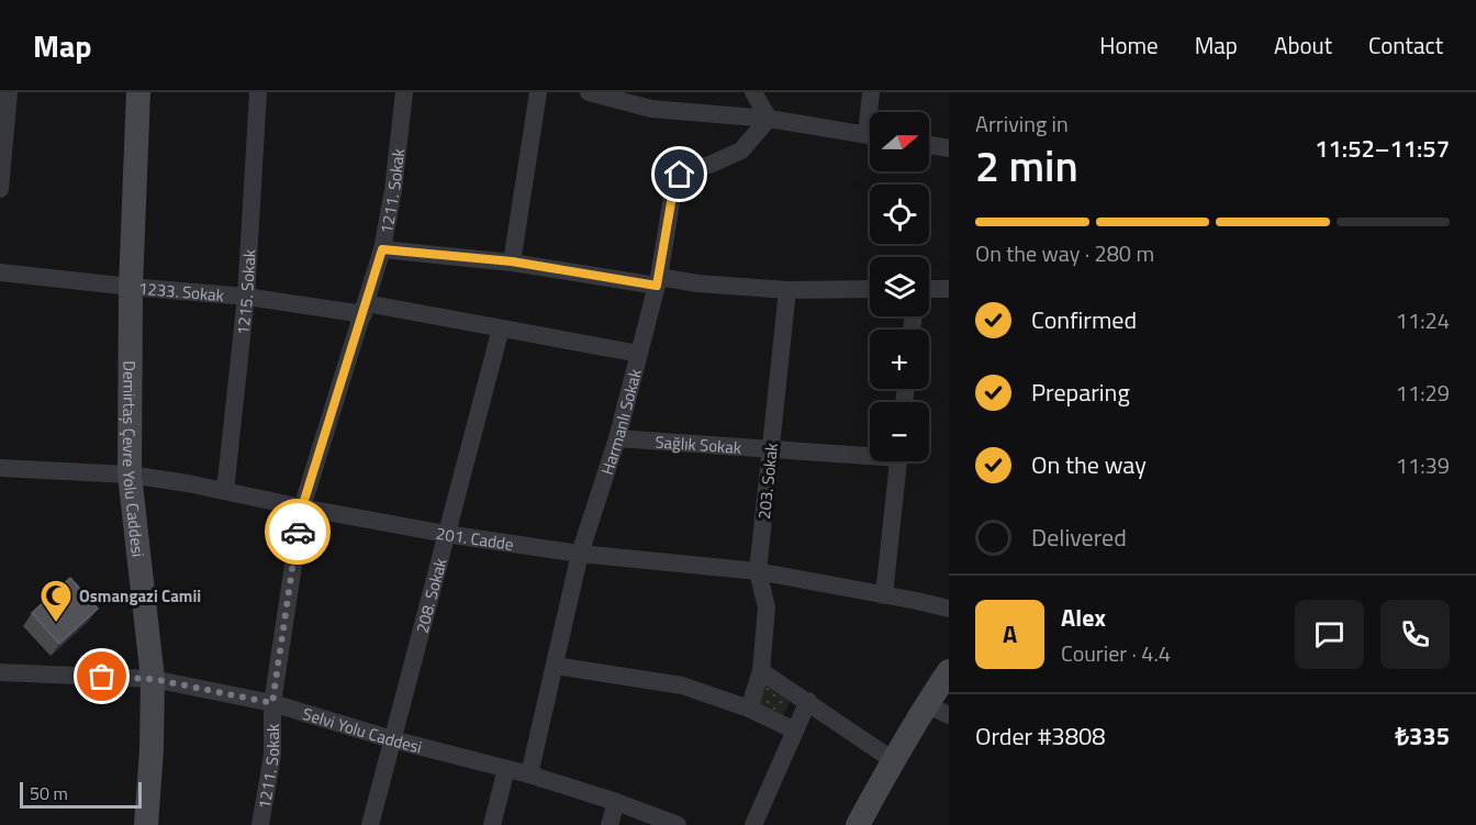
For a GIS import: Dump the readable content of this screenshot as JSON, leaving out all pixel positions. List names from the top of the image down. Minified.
{"streets":{"main road":["Demirtaş Çevre Yolu Caddesi"],"street":["1211. Sokak","1233. Sokak","1215. Sokak","Harmanlı Sokak","Sağlık Sokak","203. Sokak","201. Cadde","208. Sokak","Selvi Yolu Caddesi"]},"crossings":[["1211. Sokak","1233. Sokak"],["1211. Sokak","201. Cadde"],["1211. Sokak","Selvi Yolu Caddesi"],["1233. Sokak","1215. Sokak"],["1233. Sokak","Harmanlı Sokak"],["1233. Sokak","Demirtaş Çevre Yolu Caddesi"],["1233. Sokak","208. Sokak"],["1215. Sokak","201. Cadde"],["Harmanlı Sokak","Sağlık Sokak"],["Harmanlı Sokak","201. Cadde"],["Harmanlı Sokak","Selvi Yolu Caddesi"],["Sağlık Sokak","203. Sokak"],["Demirtaş Çevre Yolu Caddesi","201. Cadde"],["Demirtaş Çevre Yolu Caddesi","Selvi Yolu Caddesi"],["203. Sokak","201. Cadde"],["201. Cadde","208. Sokak"],["208. Sokak","Selvi Yolu Caddesi"]],"places":{"mosque":["Osmangazi Camii"]},"scale_bar":"50 m","north":"right","page":{"header":"Map","nav":["Home","Map","About","Contact"],"heading":["2 min","Arriving in","11:52–11:57"],"panel":["Alex","Courier · 4.4","Order #3808","₺335"],"map_buttons":["+","−"],"bar":"On the way · 280 m","list":[["Confirmed","11:24"],["Preparing","11:29"],["On the way","11:39"],"Delivered"],"round":"A","scale":"50 m"}}
